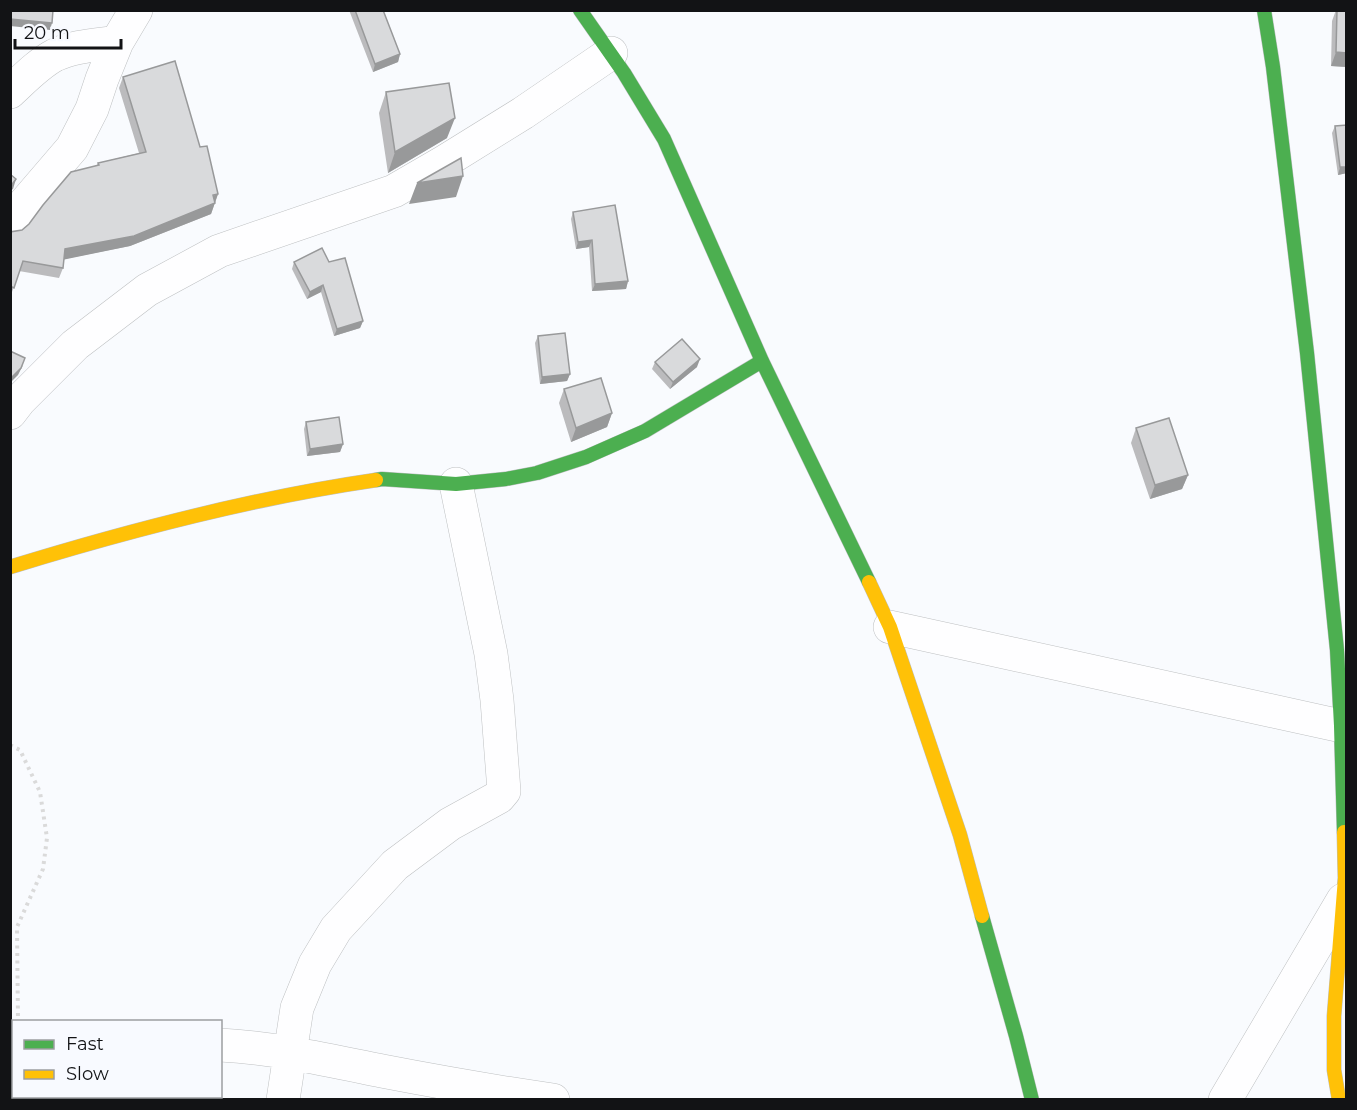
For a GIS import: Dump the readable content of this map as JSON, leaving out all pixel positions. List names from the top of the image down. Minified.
{"legend":["Fast","Slow"],"scale_bar":"20 m"}
